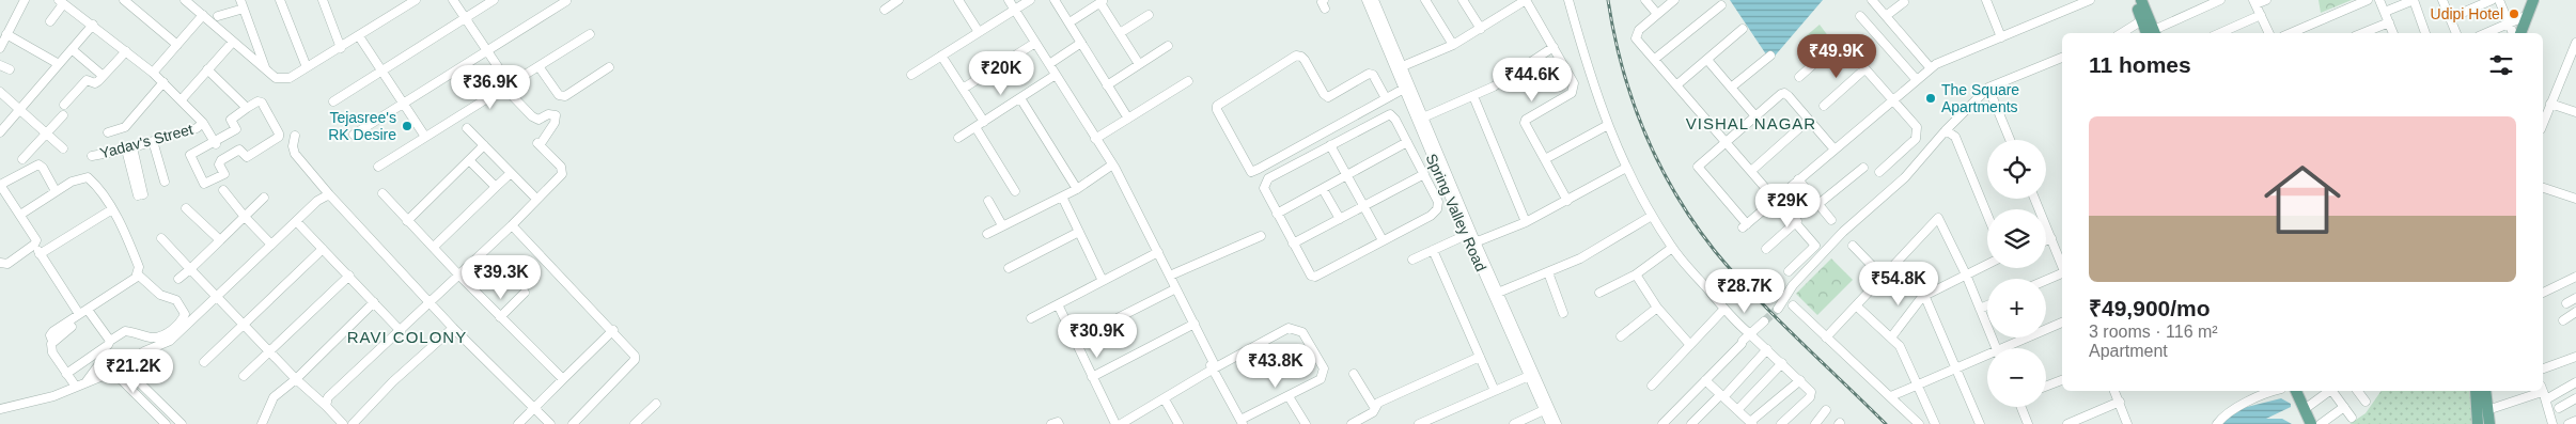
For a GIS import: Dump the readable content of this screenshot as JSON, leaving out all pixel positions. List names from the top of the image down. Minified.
{"streets":{"street":["Yadav's Street","Spring Valley Road"]},"districts":["VISHAL NAGAR","RAVI COLONY"],"places":["Udipi Hotel","The Square Apartments","Tejasree's RK Desire"],"page":{"heading":"11 homes","price":["₹49.9K","₹20K","₹44.6K","₹36.9K","₹29K","₹39.3K","₹54.8K","₹28.7K","₹30.9K","₹43.8K","₹21.2K"],"list":[{"name":"₹49,900/mo","note":"3 rooms · 116 m² · Apartment"}],"map_buttons":["+","−"]}}
